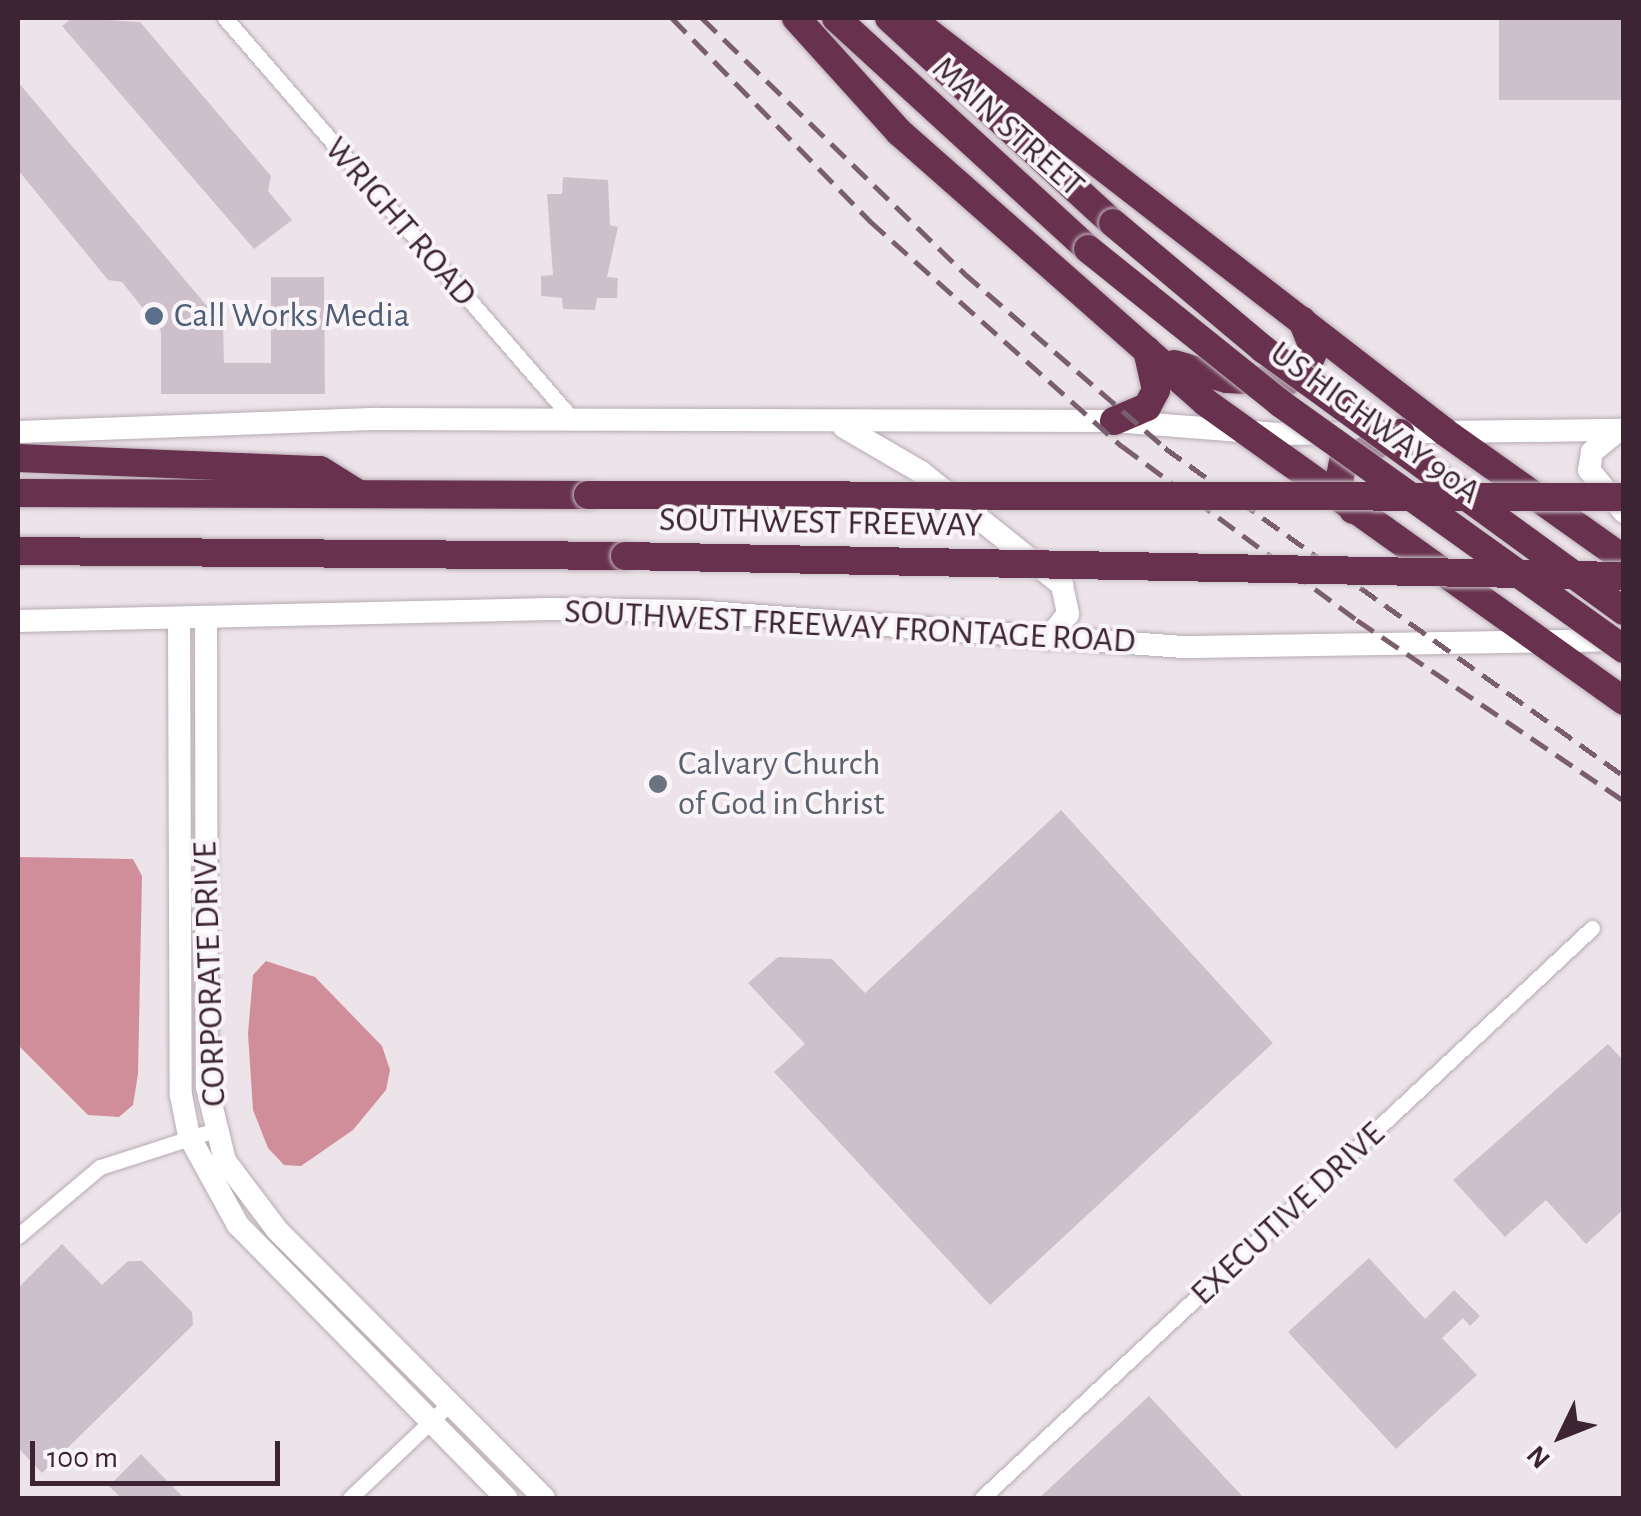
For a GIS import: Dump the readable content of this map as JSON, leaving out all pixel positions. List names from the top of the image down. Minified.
{"streets":{"highway":["MAIN STREET","US HIGHWAY 90A","SOUTHWEST FREEWAY"],"main road":["SOUTHWEST FREEWAY FRONTAGE ROAD","CORPORATE DRIVE"],"street":["WRIGHT ROAD","EXECUTIVE DRIVE"]},"crossings":[["MAIN STREET","US HIGHWAY 90A"],["US HIGHWAY 90A","SOUTHWEST FREEWAY FRONTAGE ROAD"],["SOUTHWEST FREEWAY FRONTAGE ROAD","CORPORATE DRIVE"]],"places":["Call Works Media","Calvary Church of God in Christ"],"scale_bar":"100 m","north":"bottom left"}
